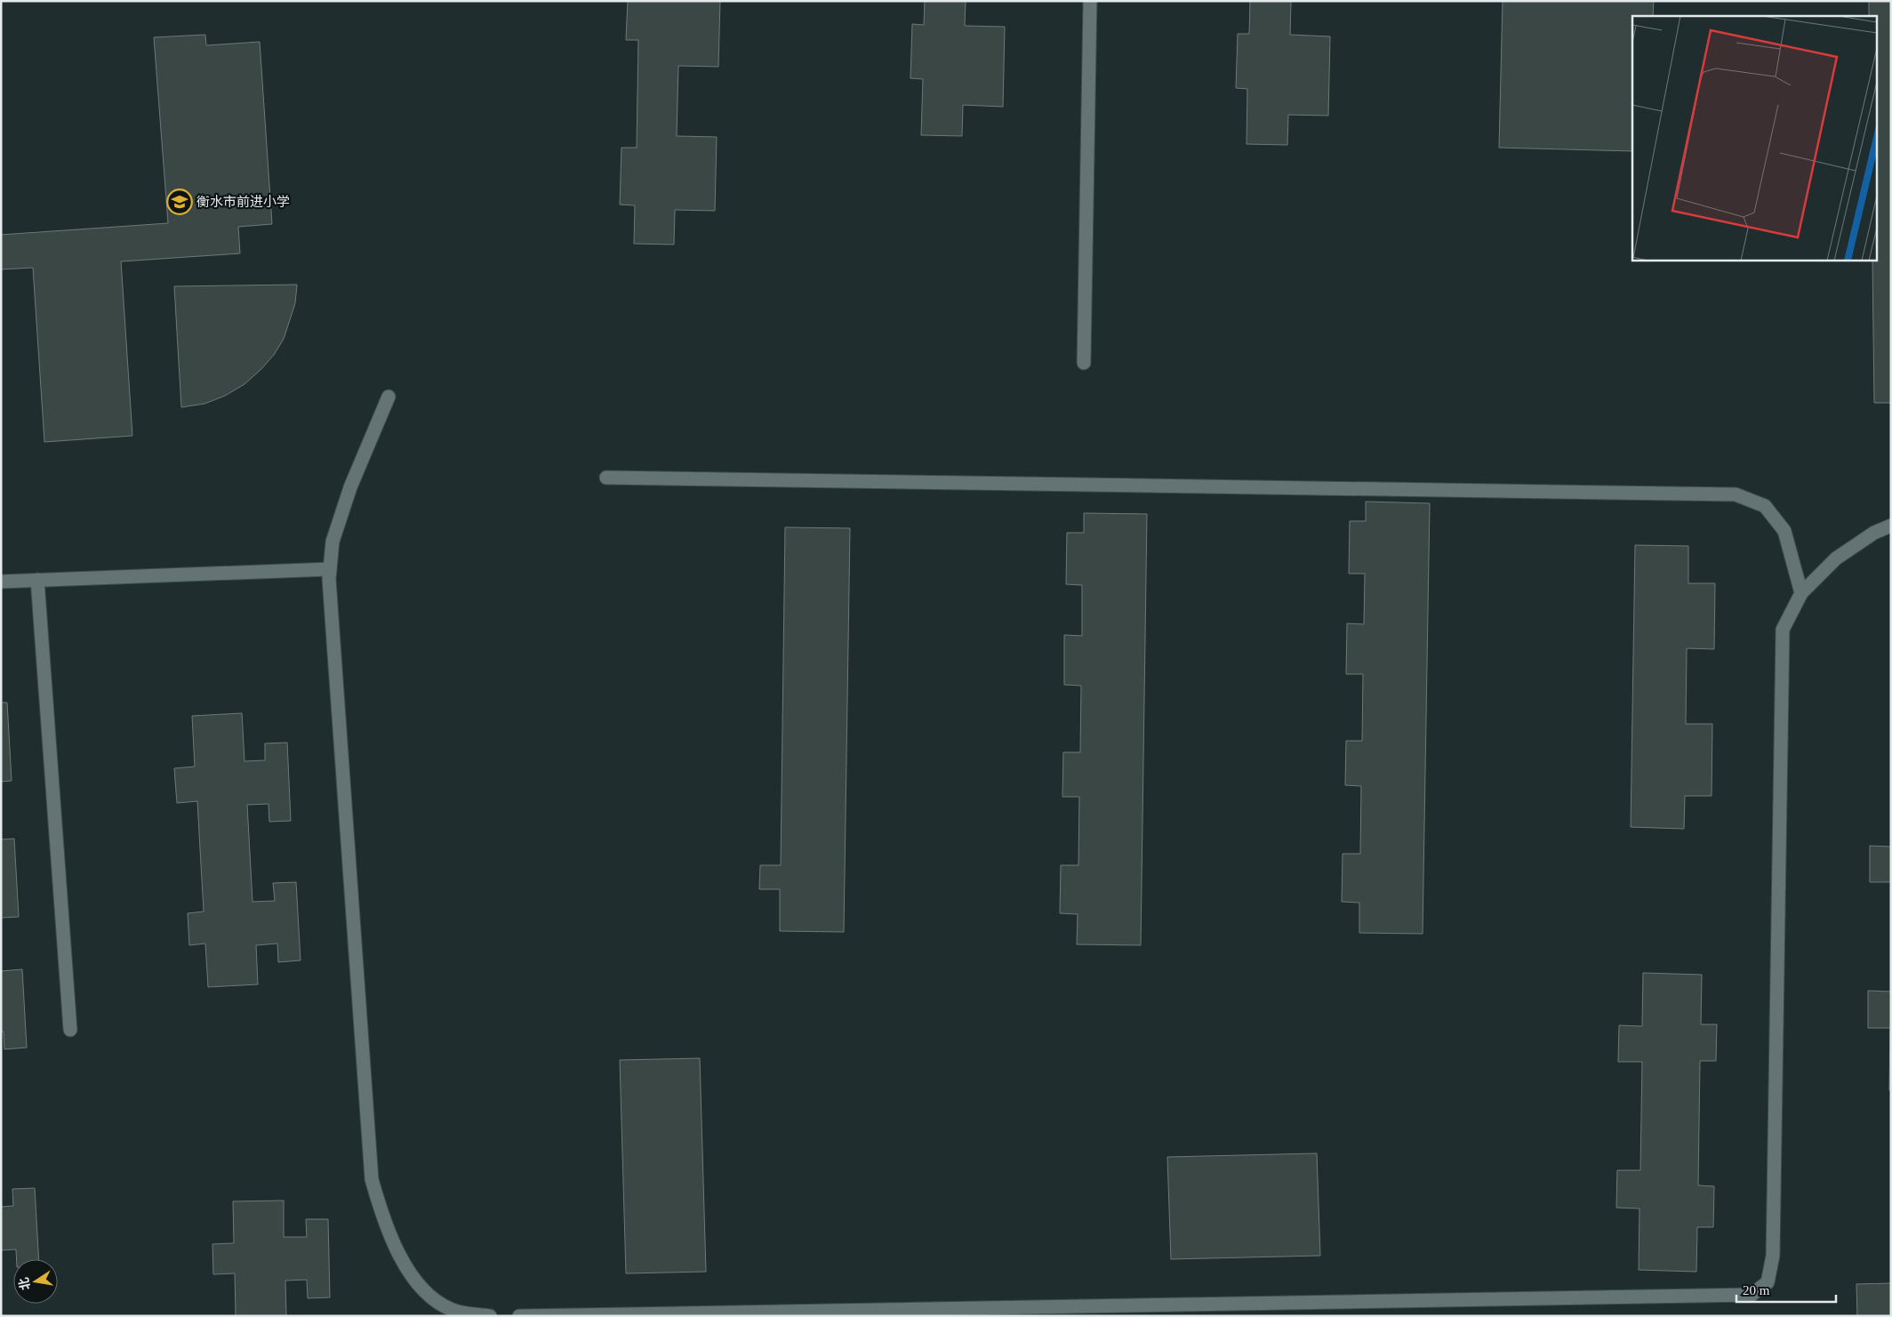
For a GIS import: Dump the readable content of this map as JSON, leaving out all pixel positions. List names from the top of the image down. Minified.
{"places":{"school or university":["衡水市前进小学"]},"scale_bar":"20 m","north":"left"}
